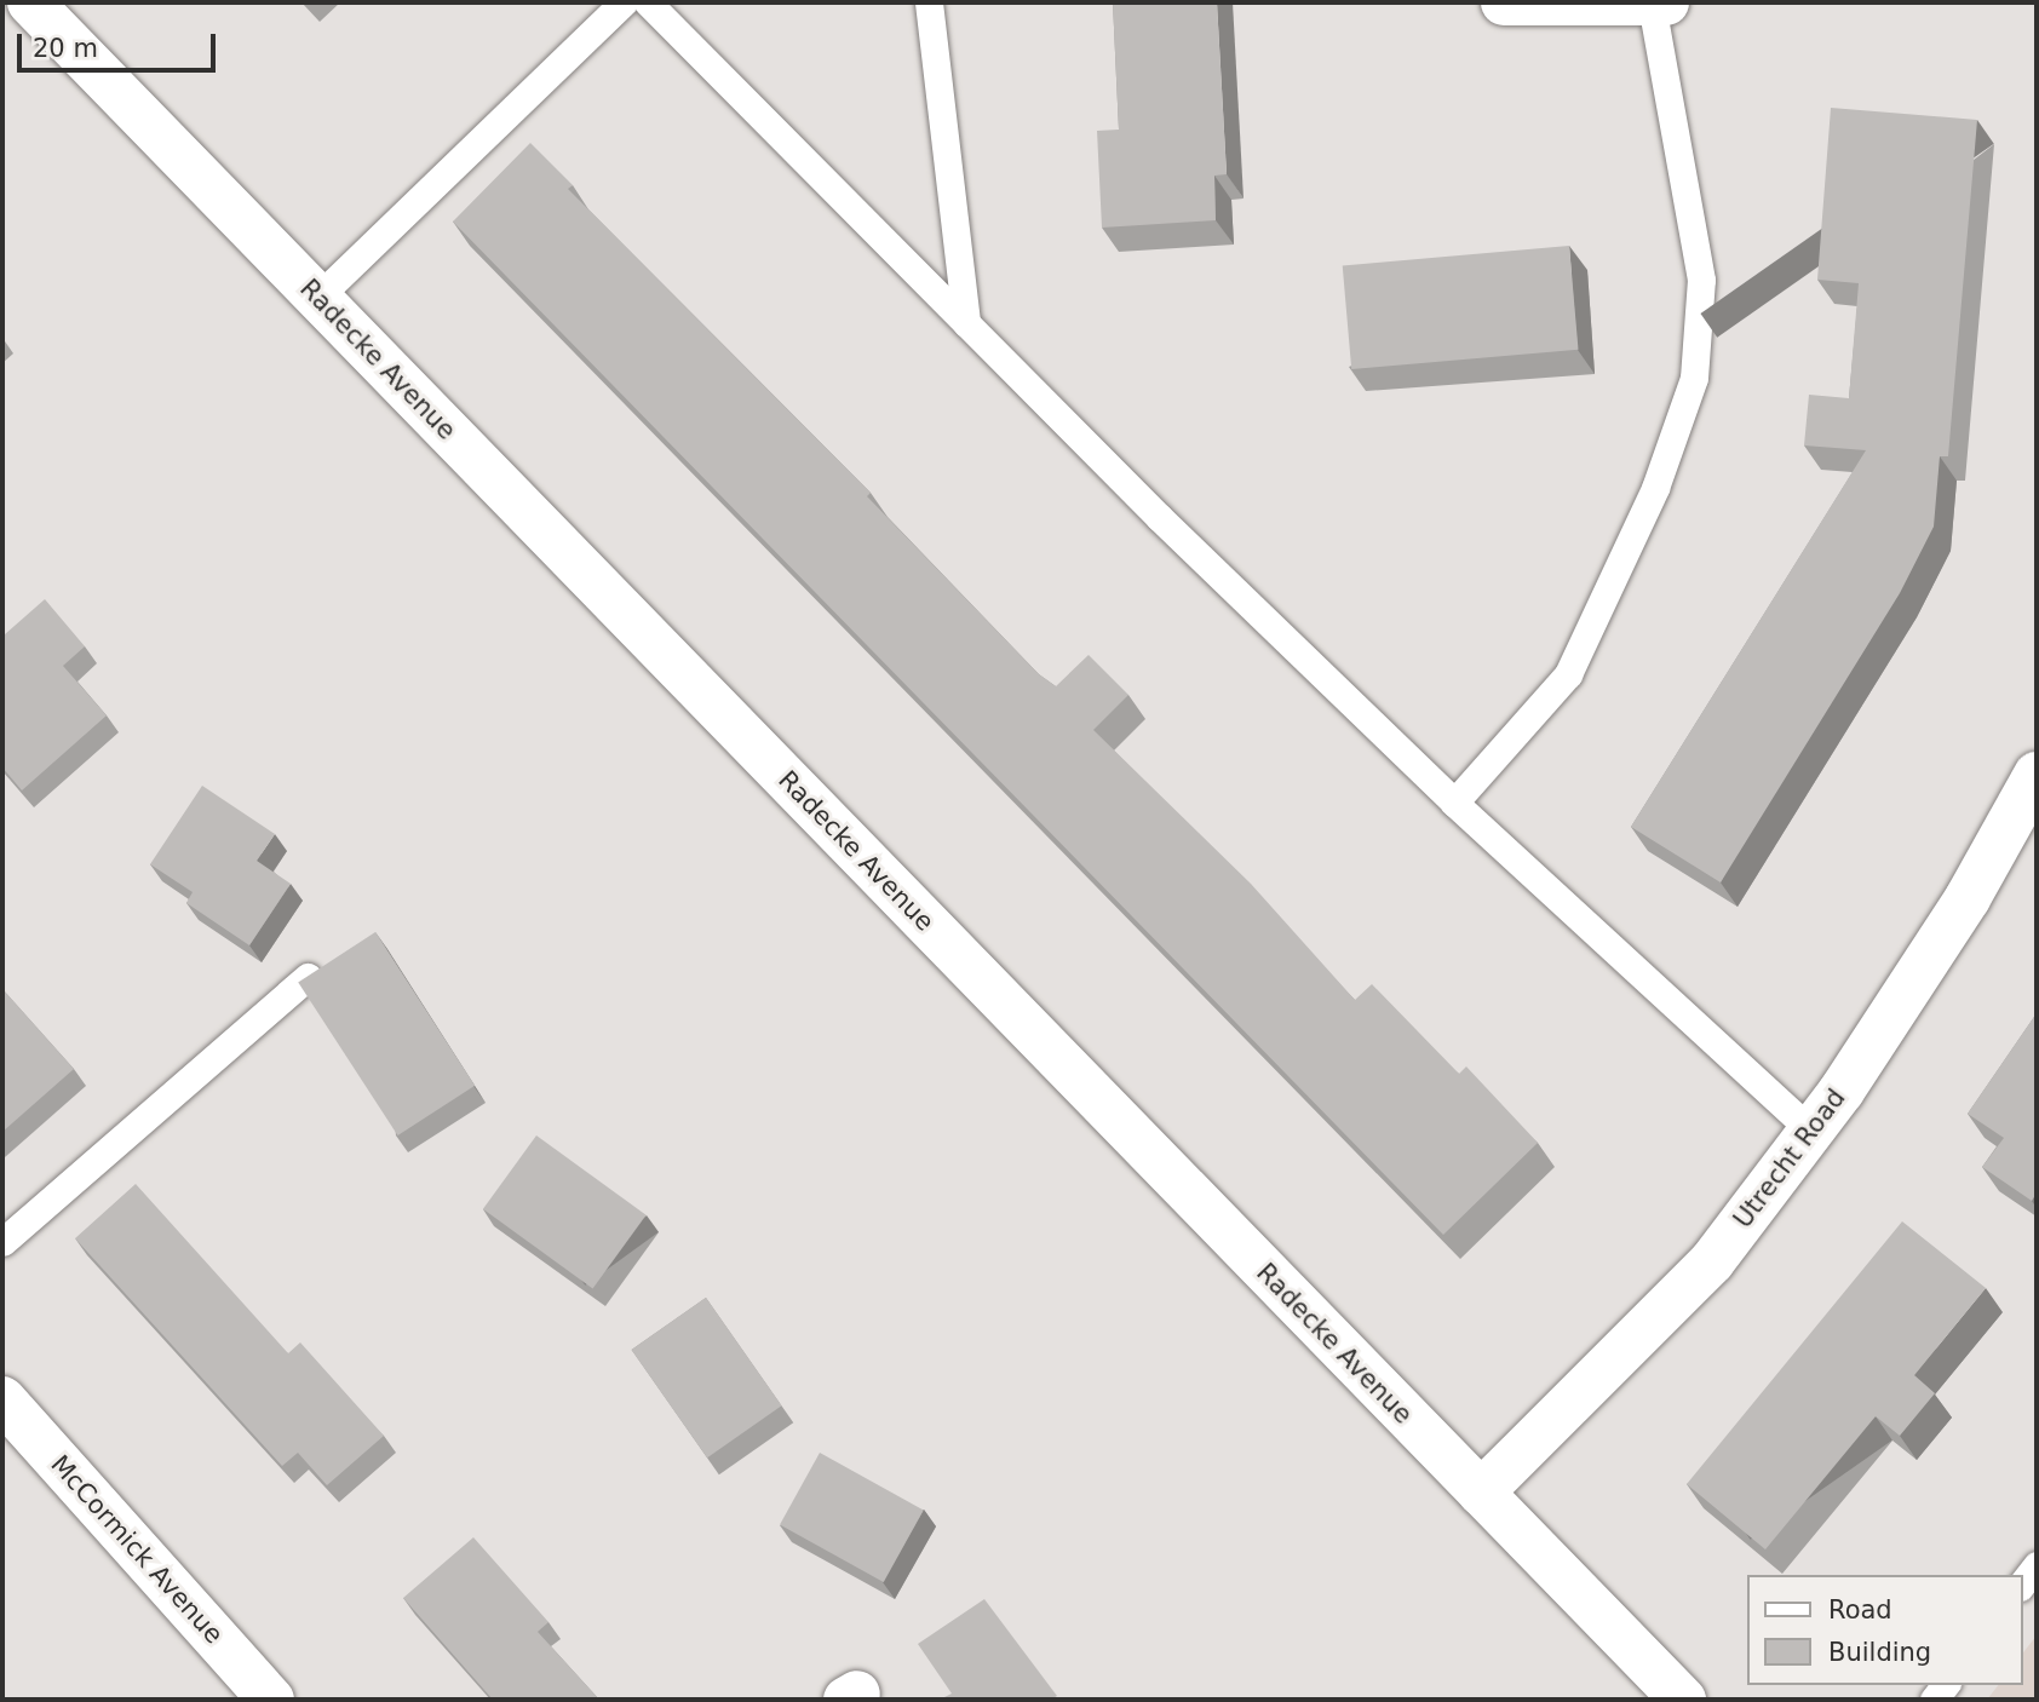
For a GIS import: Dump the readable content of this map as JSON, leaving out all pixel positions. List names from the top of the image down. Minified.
{"streets":{"street":["Radecke Avenue","Utrecht Road","McCormick Avenue"]},"crossings":[["Radecke Avenue","Utrecht Road"]],"legend":["Road","Building"],"scale_bar":"20 m"}
